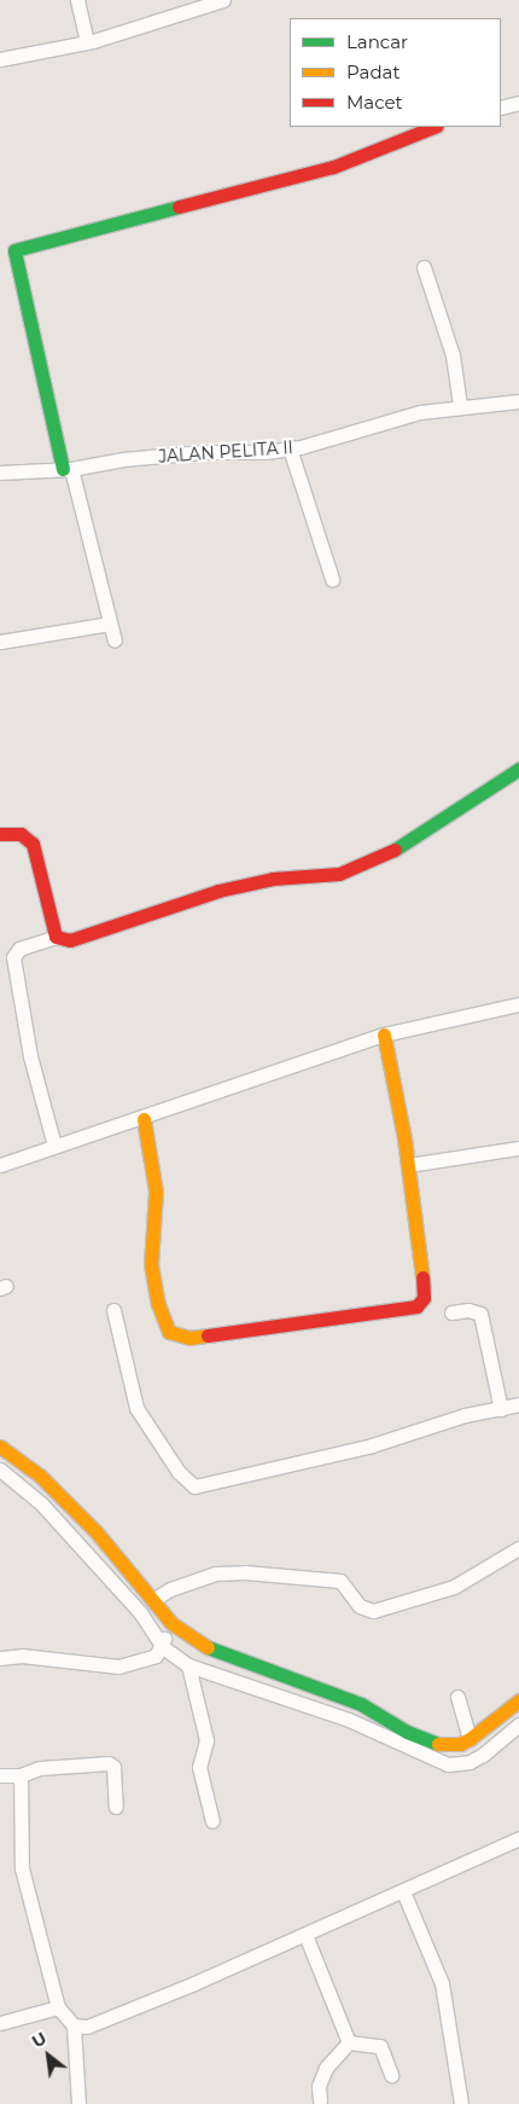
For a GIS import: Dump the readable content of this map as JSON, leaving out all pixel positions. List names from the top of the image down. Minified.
{"streets":{"street":["JALAN PELITA II"]},"legend":["Lancar","Padat","Macet"],"north":"top left"}
